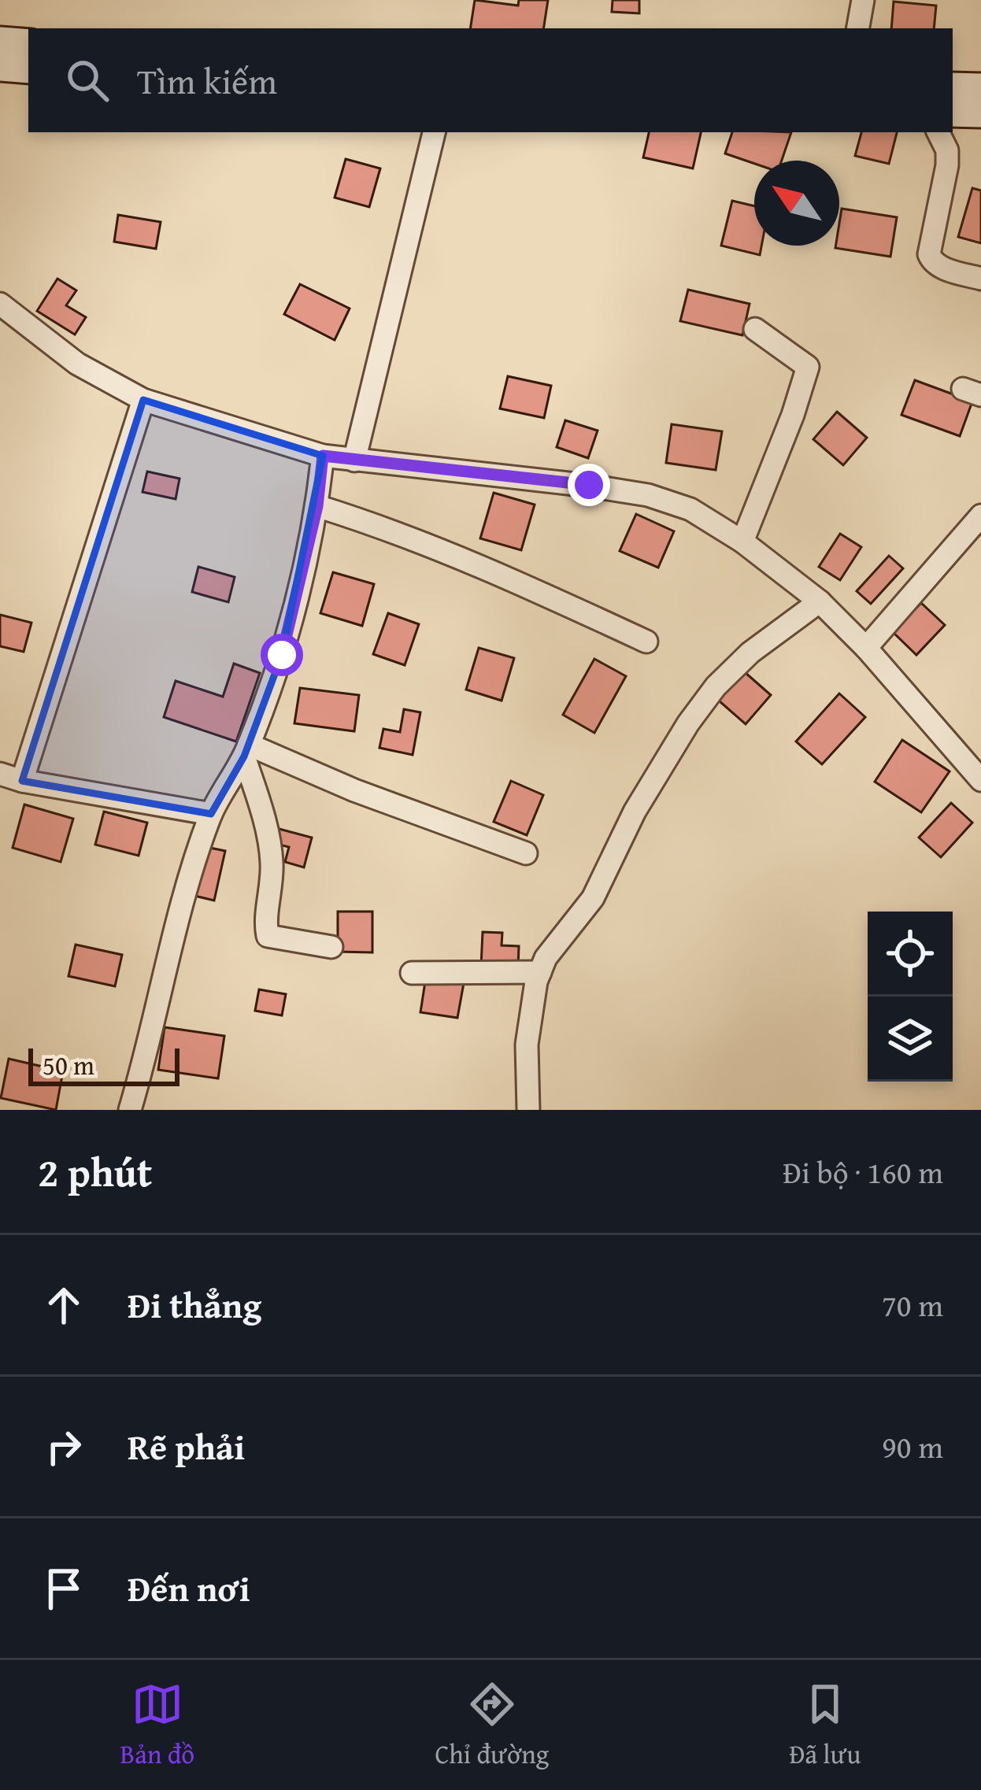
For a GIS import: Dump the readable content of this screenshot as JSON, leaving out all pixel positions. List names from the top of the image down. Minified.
{"scale_bar":"50 m","north":"top left","page":{"search":"Tìm kiếm","scale":"50 m","heading":["2 phút","Đi bộ · 160 m"],"list":[["Đi thẳng","70 m"],["Rẽ phải","90 m"],"Đến nơi"],"nav":["Bản đồ","Chỉ đường","Đã lưu"]}}
